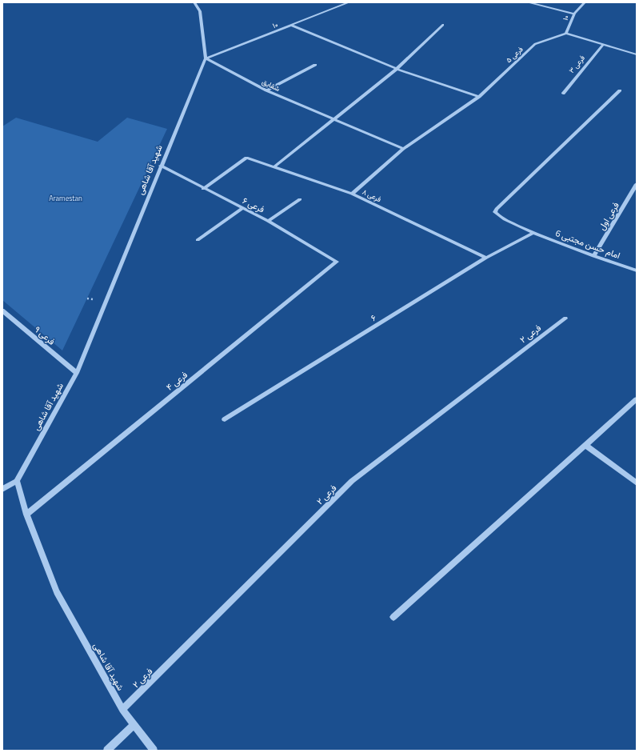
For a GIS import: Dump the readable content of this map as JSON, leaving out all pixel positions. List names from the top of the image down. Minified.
{"streets":{"street":["۱۰","فرعی ۵","فرعی ۳","شقایق","شهید آقا شاهی","فرعی ۸","فرعی ۶","فرعی اول","امام حسن مجتبی 6","۶","فرعی ۲","فرعی ۹","فرعی ۴"]},"crossings":[["۱۰","فرعی ۵"],["۱۰","شقایق"],["۱۰","شهید آقا شاهی"],["فرعی ۵","شقایق"],["فرعی ۵","فرعی ۸"],["شقایق","شهید آقا شاهی"],["شهید آقا شاهی","فرعی ۶"],["شهید آقا شاهی","فرعی ۲"],["شهید آقا شاهی","فرعی ۹"],["شهید آقا شاهی","فرعی ۴"],["فرعی ۸","فرعی ۶"],["فرعی ۸","۶"],["فرعی ۶","فرعی ۴"],["فرعی اول","امام حسن مجتبی 6"],["امام حسن مجتبی 6","۶"]],"parks":["Aramestan"]}
